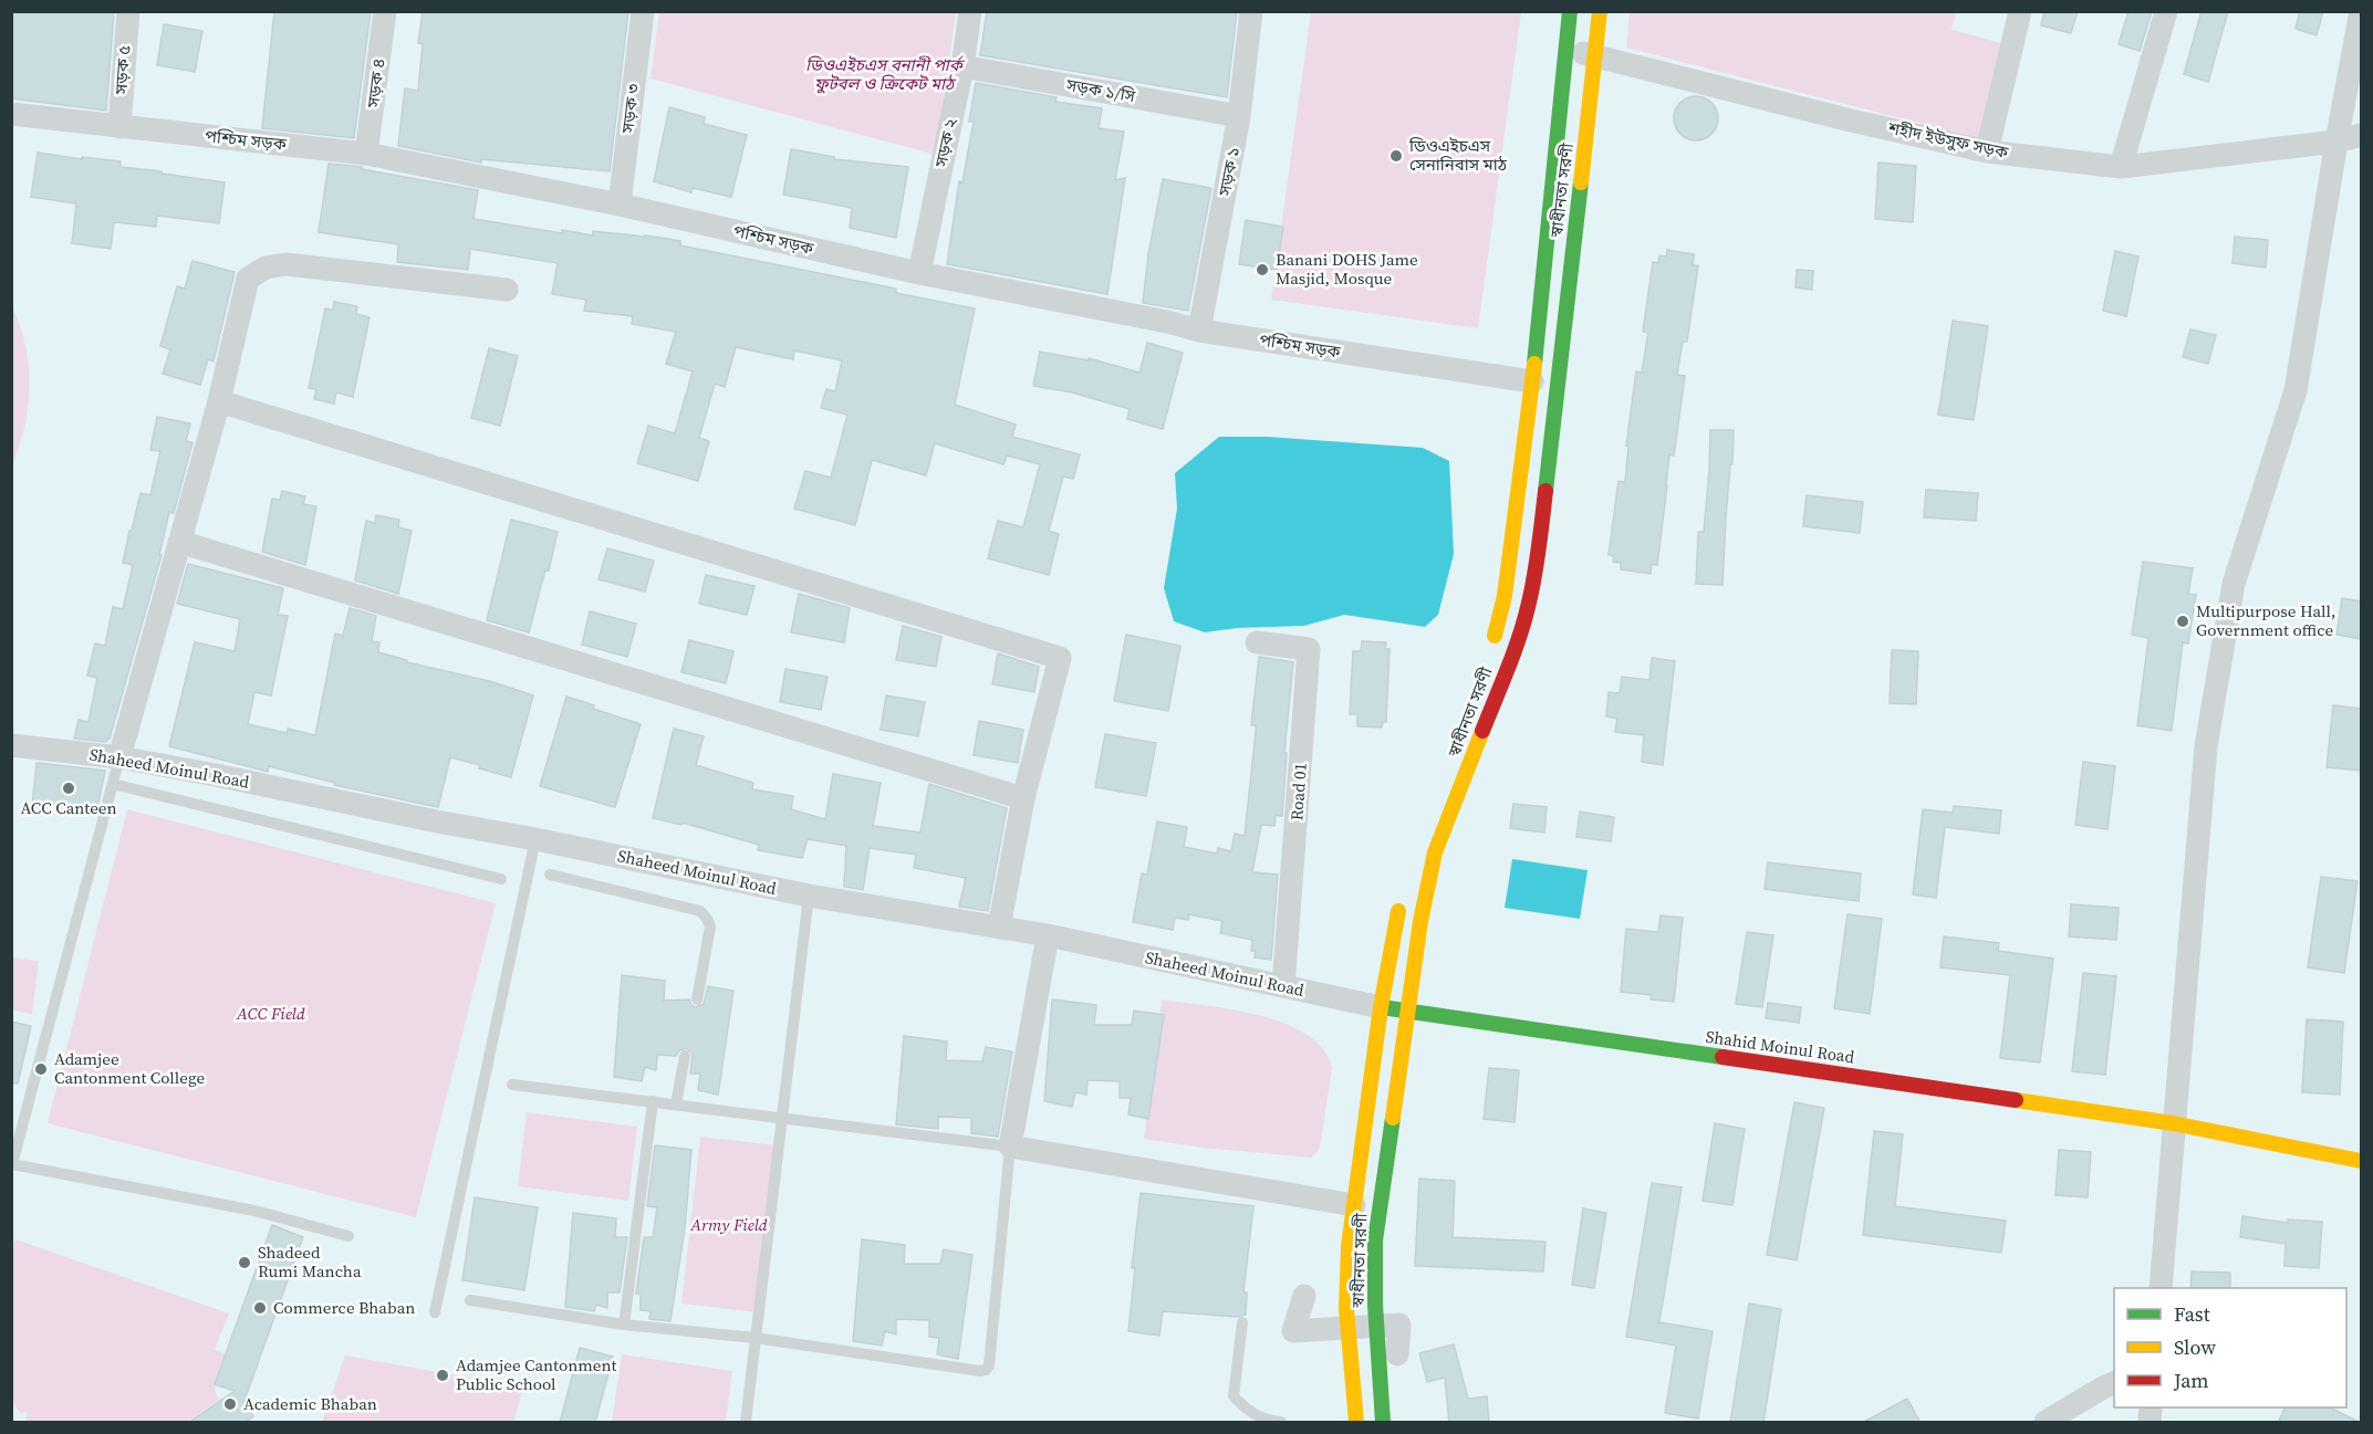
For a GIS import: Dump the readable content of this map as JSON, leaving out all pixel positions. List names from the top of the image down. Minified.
{"streets":{"main road":["স্বাধীনতা সরণী","Shahid Moinul Road"],"street":["সড়ক ৫","সড়ক ৪","সড়ক ১/সি","সড়ক ৩","পশ্চিম সড়ক","শহীদ ইউসুফ সড়ক","সড়ক ২","সড়ক ১","Shaheed Moinul Road","Road 01"]},"crossings":[["সড়ক ৫","পশ্চিম সড়ক"],["সড়ক ৪","পশ্চিম সড়ক"],["সড়ক ১/সি","সড়ক ২"],["সড়ক ১/সি","সড়ক ১"],["সড়ক ৩","পশ্চিম সড়ক"],["পশ্চিম সড়ক","সড়ক ২"],["পশ্চিম সড়ক","সড়ক ১"],["পশ্চিম সড়ক","স্বাধীনতা সরণী"],["শহীদ ইউসুফ সড়ক","স্বাধীনতা সরণী"],["স্বাধীনতা সরণী","Shaheed Moinul Road"],["স্বাধীনতা সরণী","Shahid Moinul Road"],["Shaheed Moinul Road","Road 01"],["Shaheed Moinul Road","Shahid Moinul Road"]],"parks":["ডিওএইচএস বনানী পার্ক ফুটবল ও ক্রিকেট মাঠ","ACC Field","Army Field"],"places":["ডিওএইচএস সেনানিবাস মাঠ","Banani DOHS Jame Masjid, Mosque","Multipurpose Hall, Government office","ACC Canteen","Adamjee Cantonment College","Shadeed Rumi Mancha","Commerce Bhaban","Adamjee Cantonment Public School","Academic Bhaban"],"legend":["Fast","Slow","Jam"]}
